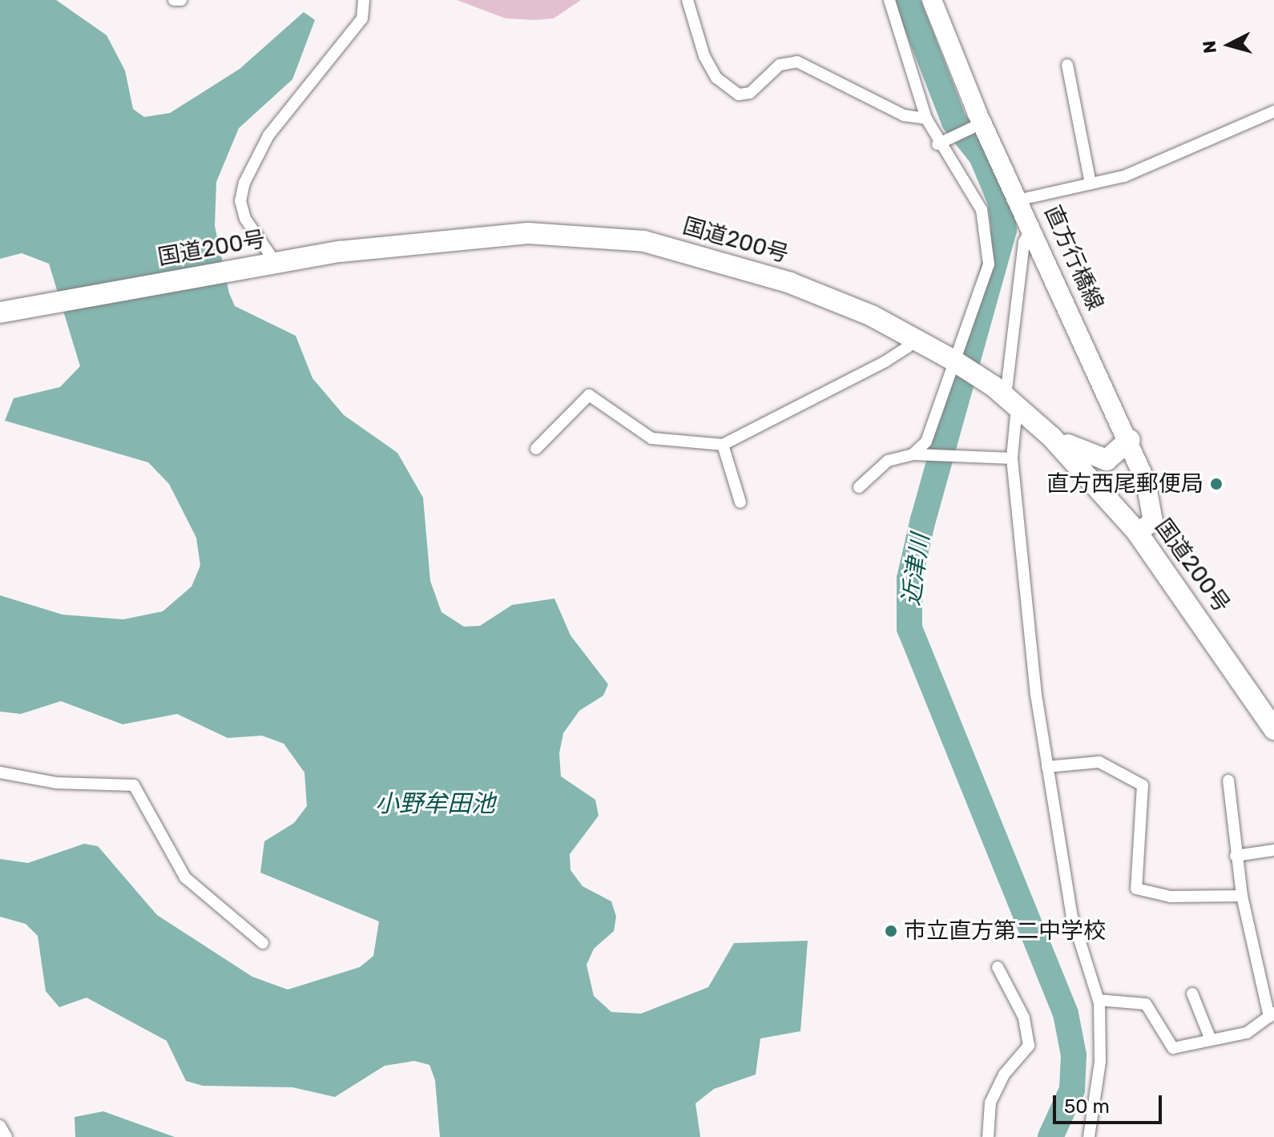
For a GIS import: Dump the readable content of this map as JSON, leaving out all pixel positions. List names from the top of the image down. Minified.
{"streets":{"highway":["国道200号"],"main road":["直方行橋線"]},"crossings":[["国道200号","直方行橋線"]],"water":["近津川","小野牟田池"],"places":["直方西尾郵便局","市立直方第二中学校"],"scale_bar":"50 m","north":"left"}
